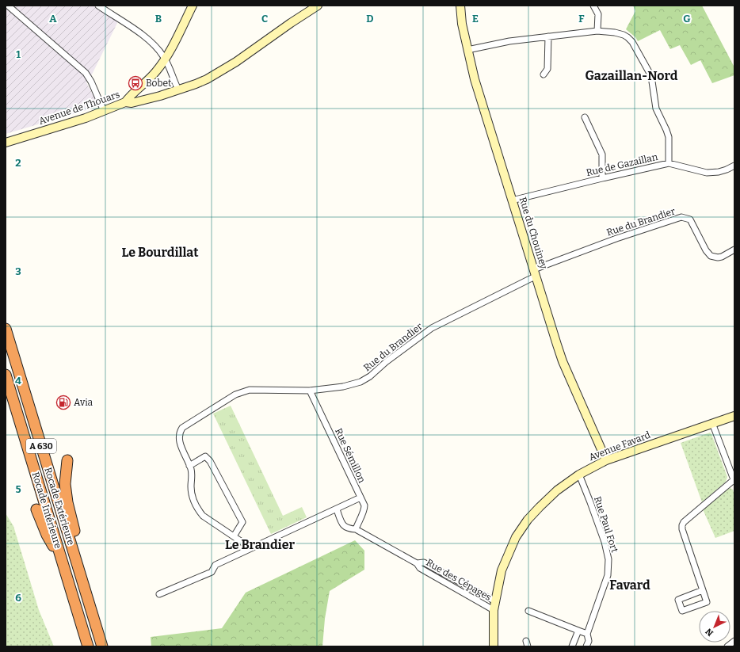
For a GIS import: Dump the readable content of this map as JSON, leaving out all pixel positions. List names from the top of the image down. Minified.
{"streets":{"highway":["A 630","Rocade Extérieure","Rocade Intérieure"],"street":["Avenue de Thouars","Rue de Gazaillan","Rue du Brandier","Rue du Chouiney","Avenue Favard","Rue Sémillon","Rue Paul Fort","Rue des Cépages"]},"crossings":[["Rue de Gazaillan","Rue du Chouiney"],["Rue du Brandier","Rue du Chouiney"],["Rue du Brandier","Rue Sémillon"],["Rue du Chouiney","Avenue Favard"],["Avenue Favard","Rue Paul Fort"],["Avenue Favard","Rue des Cépages"],["Rue Sémillon","Rue des Cépages"]],"districts":["Gazaillan-Nord","Le Bourdillat","Le Brandier","Favard"],"places":{"bus stop":["Bobet"],"fuel station":["Avia"]},"north":"bottom left","grid":{"columns":["A","B","C","D","E","F","G"],"rows":["1","2","3","4","5","6"]}}
